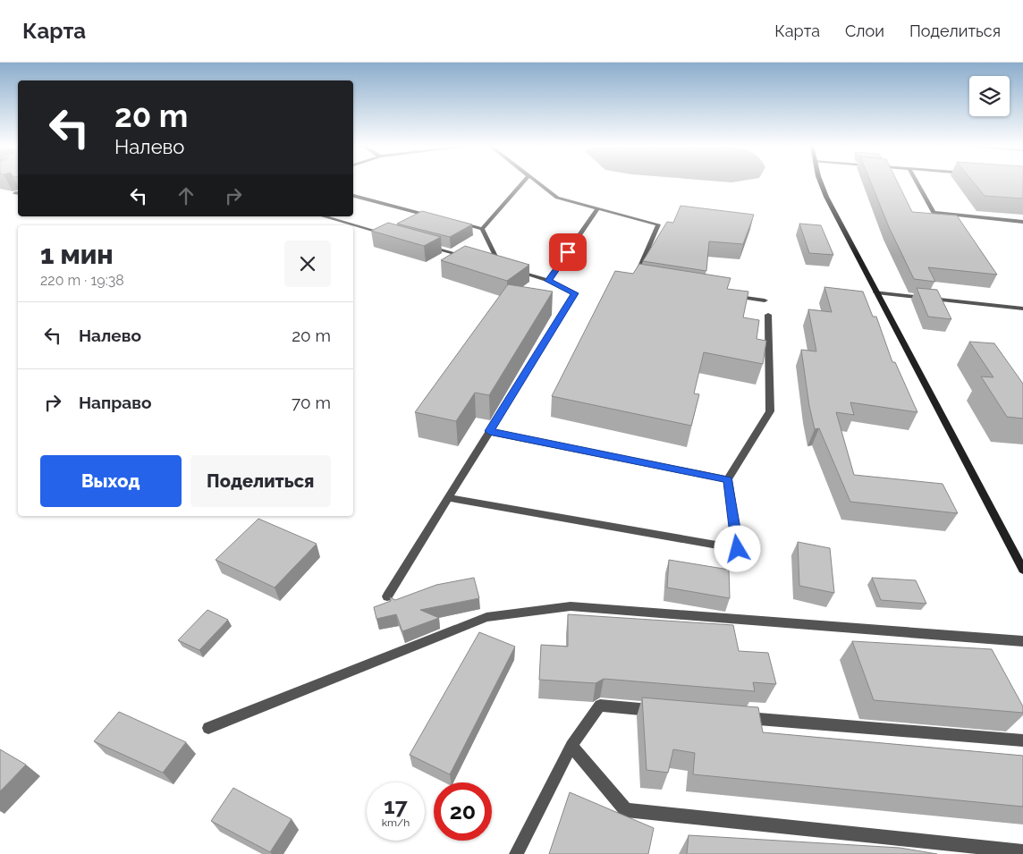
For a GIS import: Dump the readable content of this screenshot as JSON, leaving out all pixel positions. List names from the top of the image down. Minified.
{"page":{"header":"Карта","nav":["Карта","Слои","Поделиться"],"turn":["20 m","Налево"],"heading":["1 мин","220 m · 19:38"],"list":[{"name":"Налево","value":"20 m"},{"name":"Направо","value":"70 m"}],"buttons":["Выход","Поделиться"],"speed":"17 km/h","limit":"20"}}
